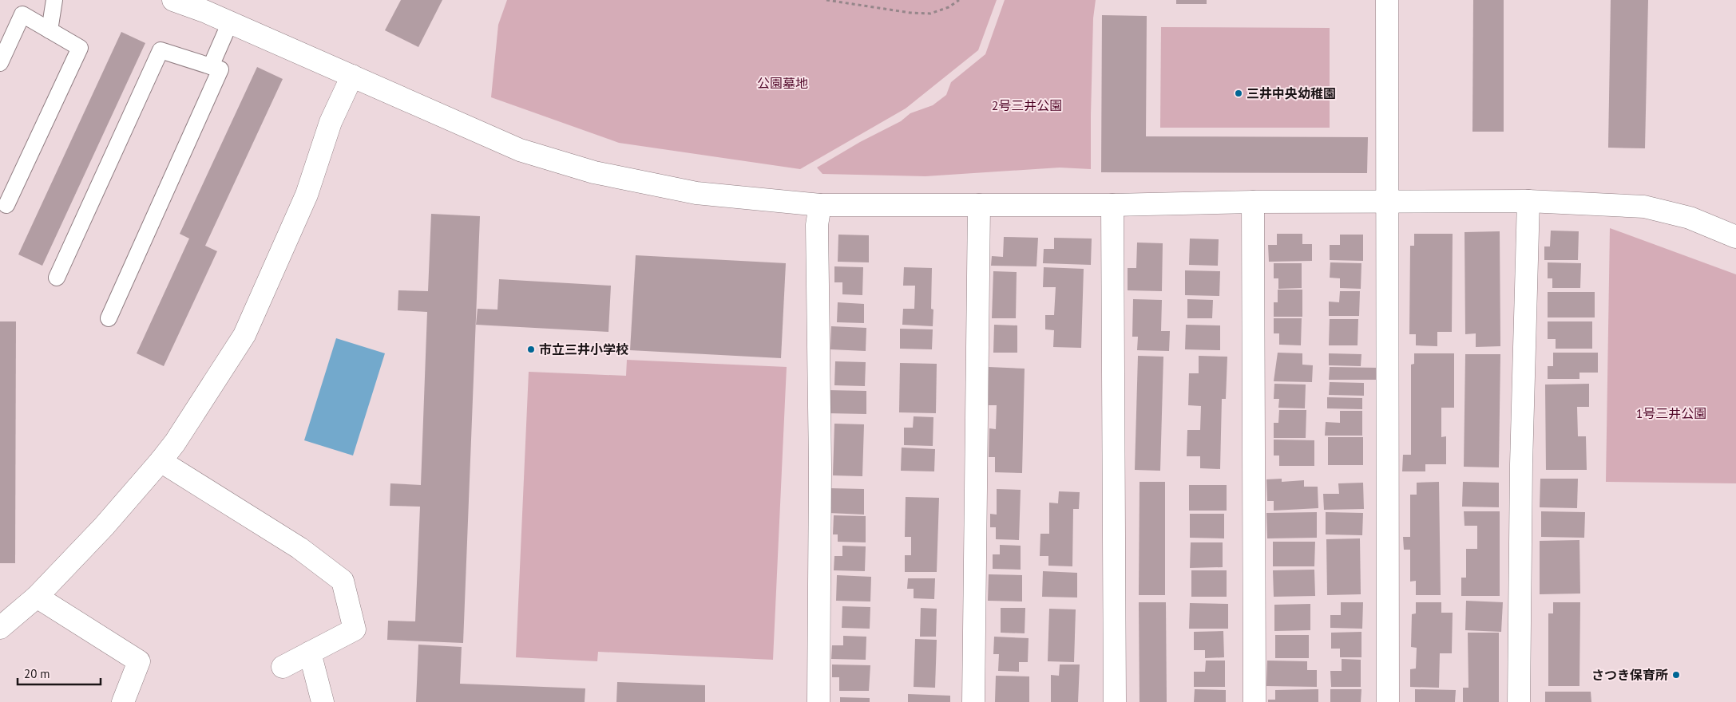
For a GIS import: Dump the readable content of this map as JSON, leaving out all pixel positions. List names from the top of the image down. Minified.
{"parks":["公園墓地","2号三井公園","1号三井公園"],"places":["三井中央幼稚園","市立三井小学校","さつき保育所"],"scale_bar":"20 m"}
